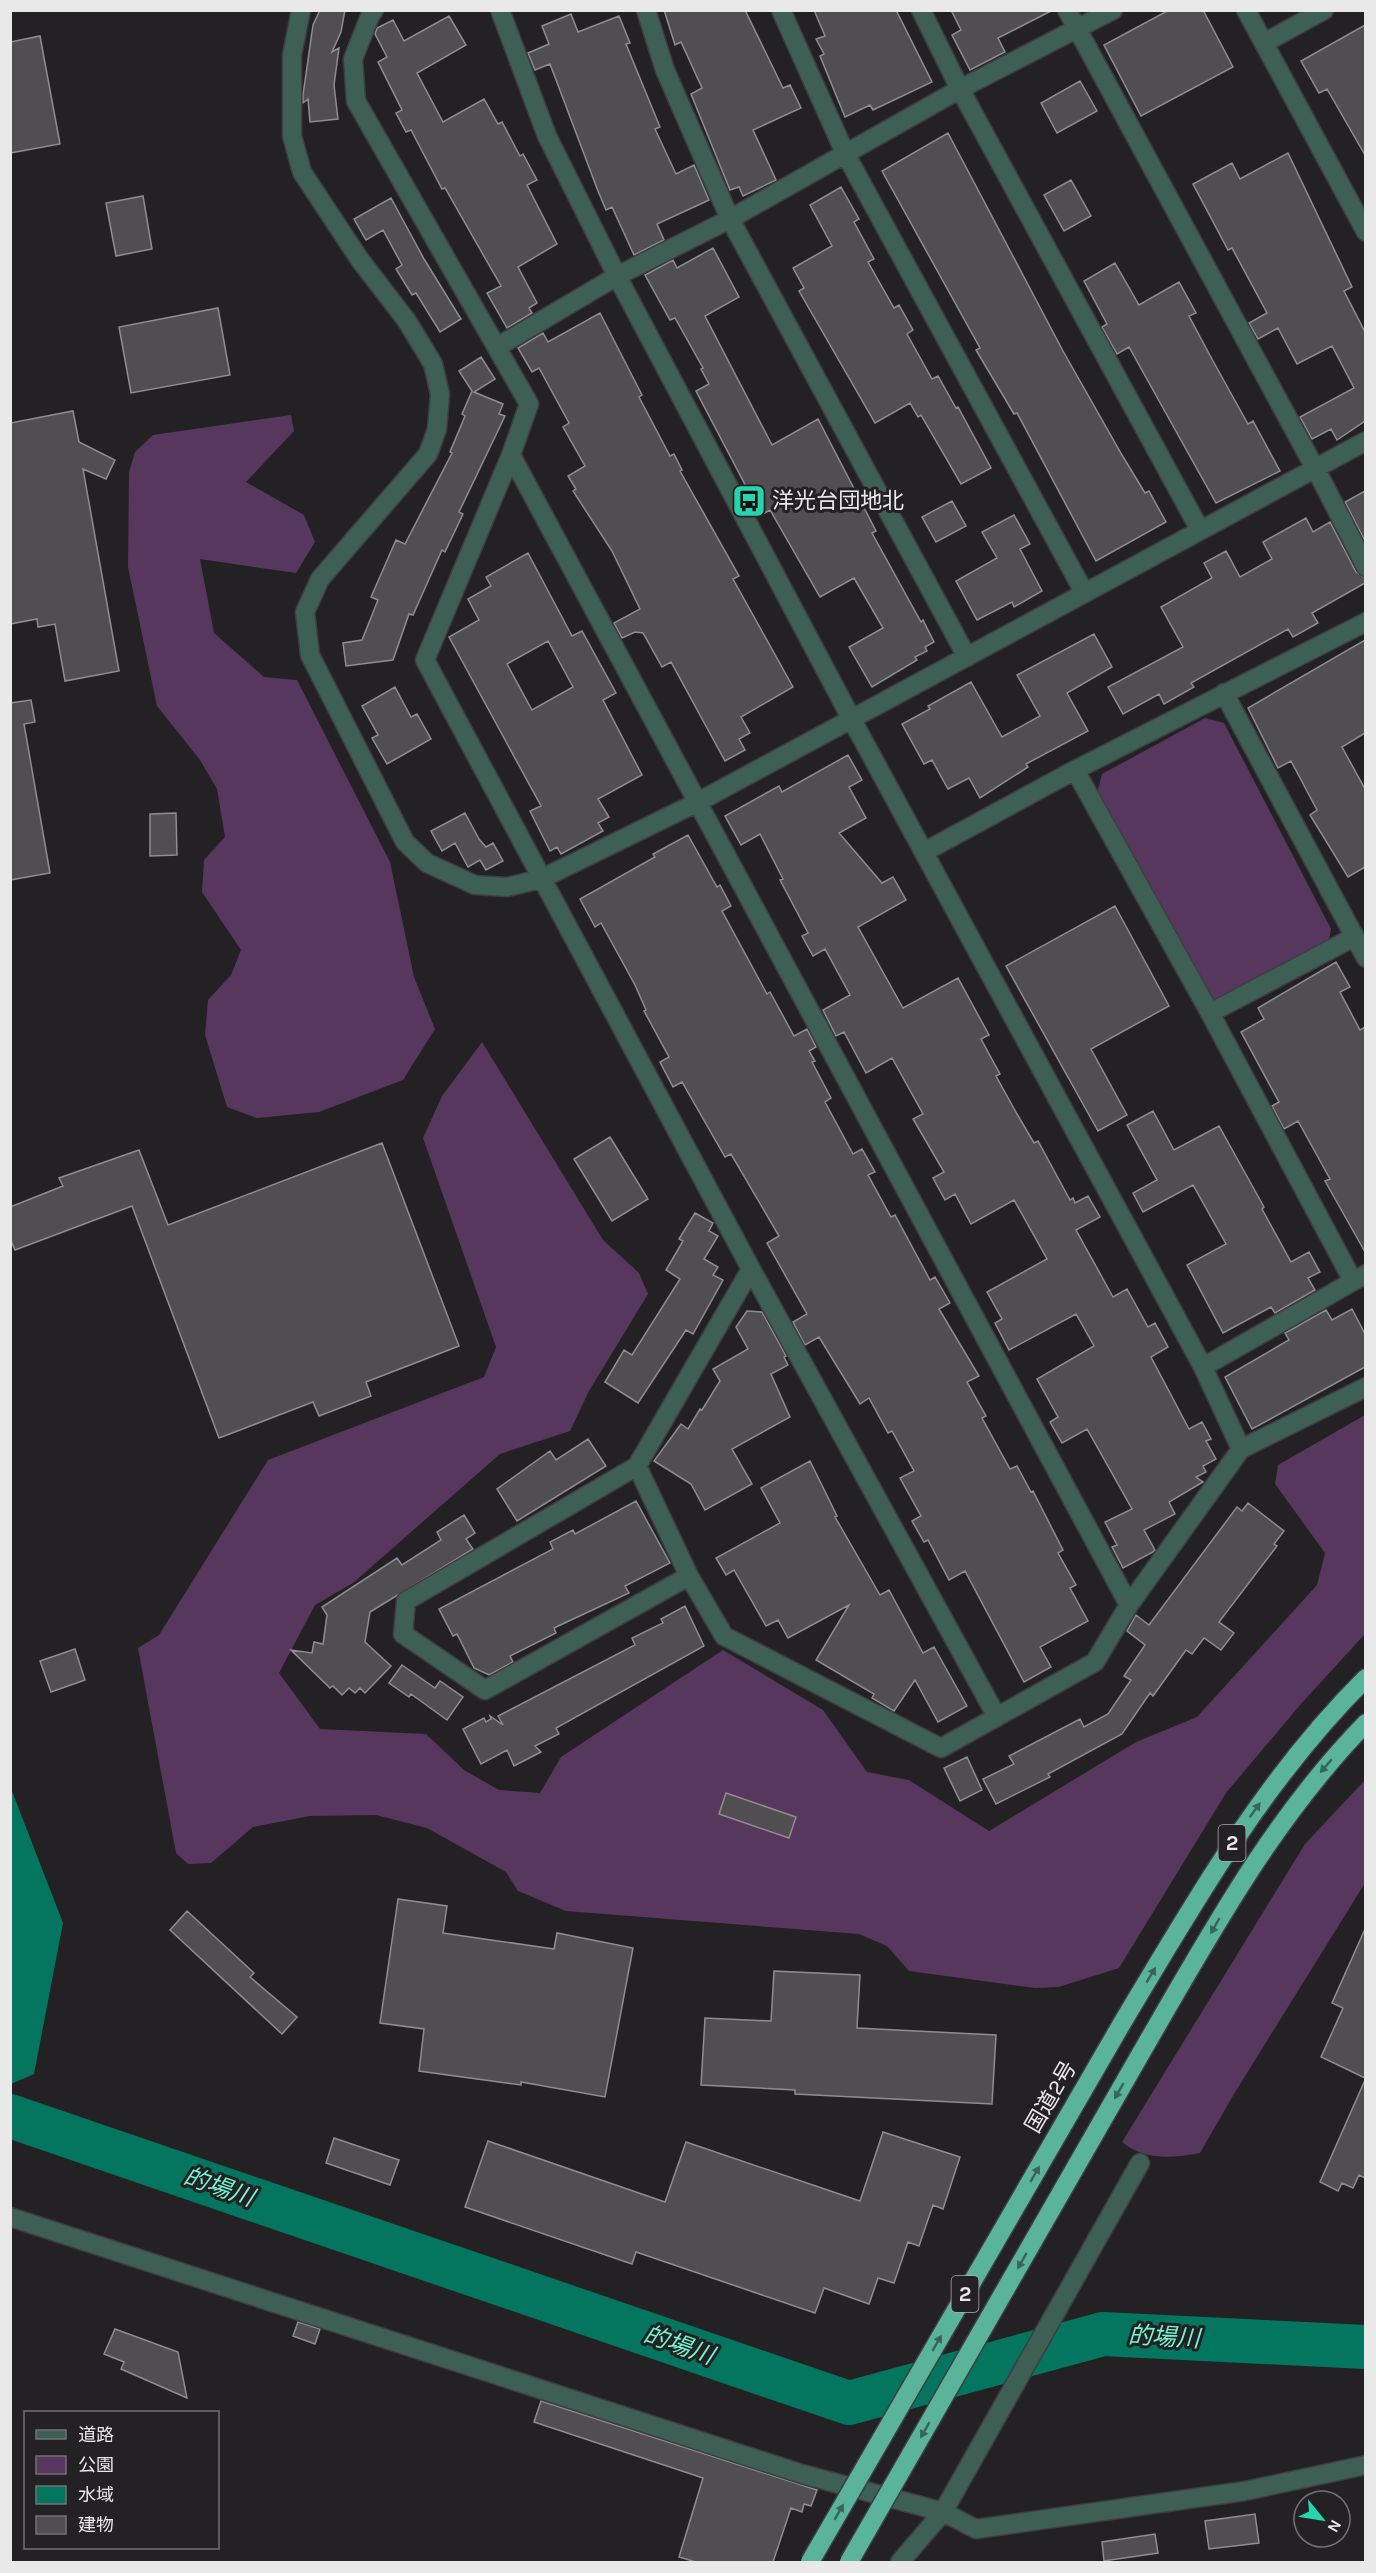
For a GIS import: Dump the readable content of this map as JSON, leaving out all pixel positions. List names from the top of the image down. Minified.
{"streets":{"highway":["2","国道2号"]},"water":["的場川"],"places":{"bus stop":["洋光台団地北"]},"legend":["道路","公園","水域","建物"],"north":"bottom right"}
